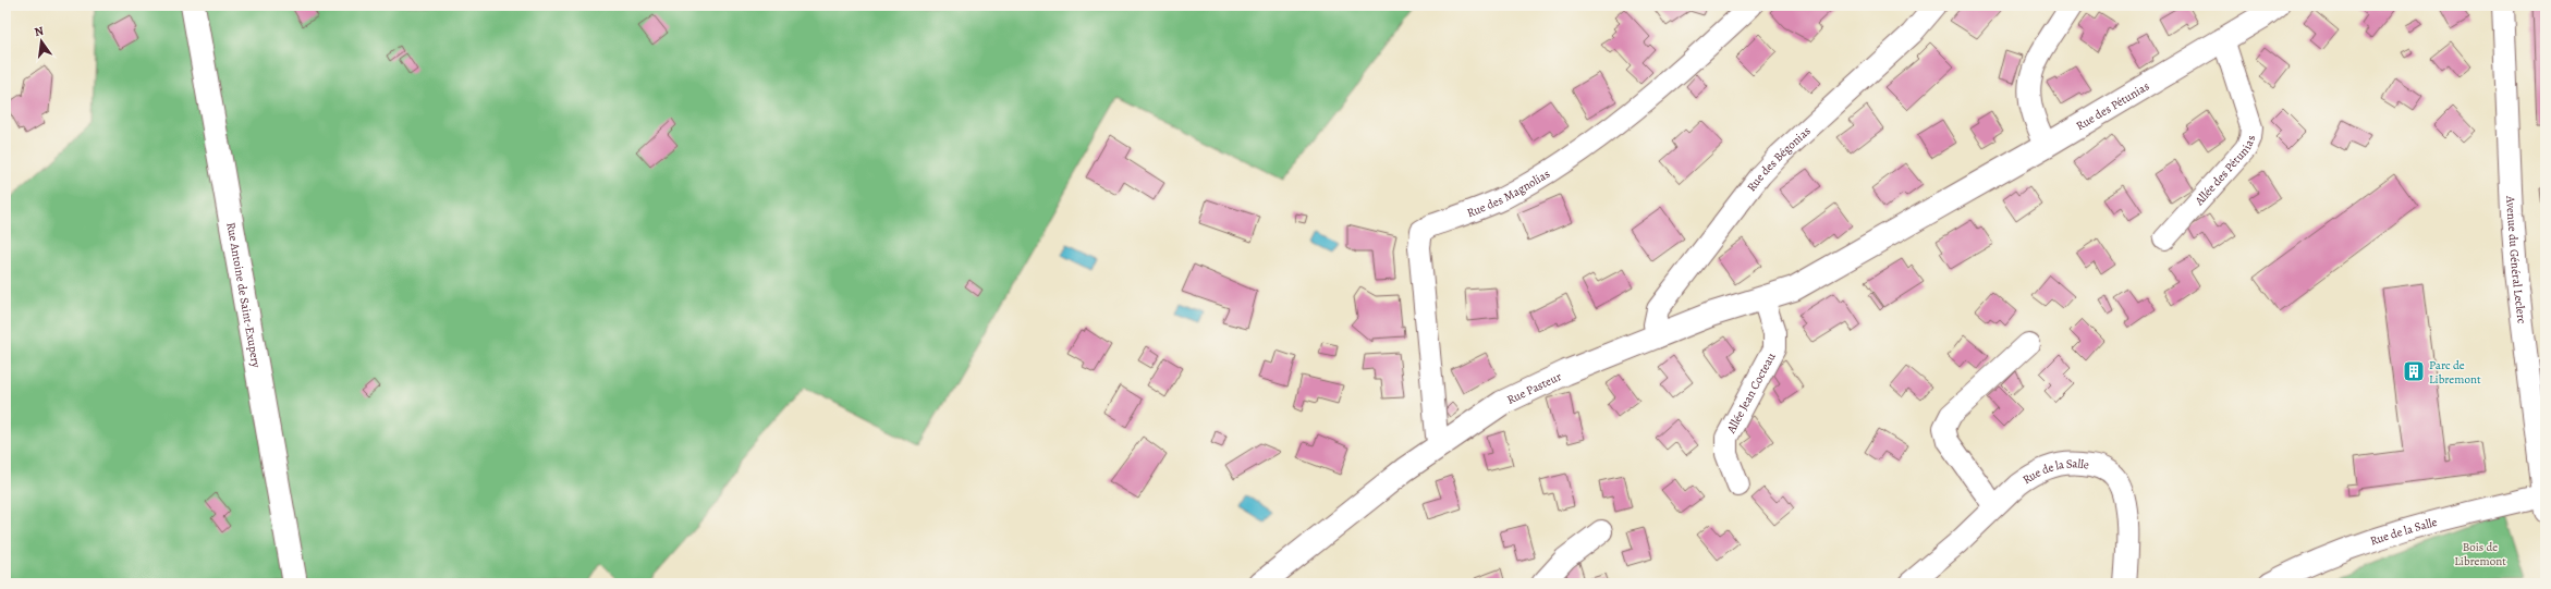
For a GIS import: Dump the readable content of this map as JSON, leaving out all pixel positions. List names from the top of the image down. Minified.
{"streets":{"street":["Rue des Pétunias","Rue des Bégonias","Allée des Pétunias","Rue des Magnolias","Avenue du Général Leclerc","Rue Antoine de Saint-Exupery","Rue Pasteur","Allée Jean Cocteau","Rue de la Salle"]},"crossings":[["Rue des Pétunias","Allée des Pétunias"],["Rue des Pétunias","Rue Pasteur"],["Rue des Bégonias","Rue Pasteur"],["Rue des Magnolias","Rue Pasteur"],["Avenue du Général Leclerc","Rue de la Salle"],["Rue Pasteur","Allée Jean Cocteau"]],"parks":["Bois de Libremont"],"places":{"building":["Parc de Libremont"]},"north":"top"}
